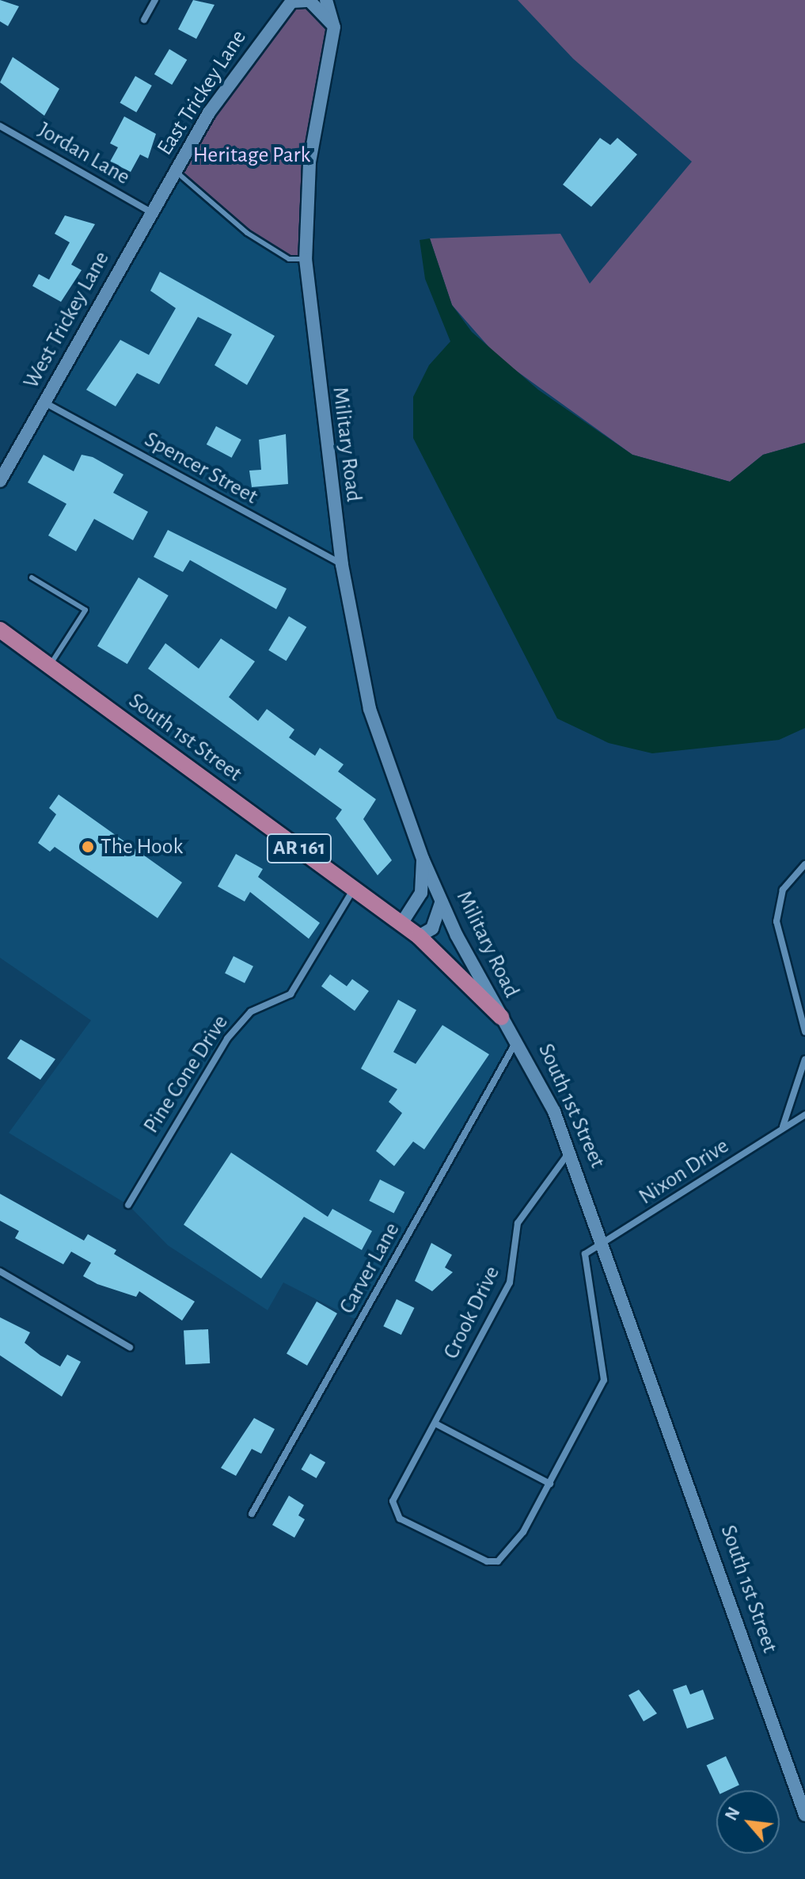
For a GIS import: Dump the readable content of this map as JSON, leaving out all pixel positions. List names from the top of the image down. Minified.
{"streets":{"main road":["East Trickey Lane","West Trickey Lane","Military Road","South 1st Street","AR 161"],"street":["Jordan Lane","Spencer Street","Pine Cone Drive","Nixon Drive","Carver Lane","Crook Drive"]},"crossings":[["East Trickey Lane","Jordan Lane"],["East Trickey Lane","West Trickey Lane"],["Jordan Lane","West Trickey Lane"],["West Trickey Lane","Spencer Street"],["Military Road","Spencer Street"],["Military Road","South 1st Street"],["South 1st Street","Pine Cone Drive"],["South 1st Street","Nixon Drive"],["South 1st Street","Carver Lane"],["South 1st Street","Crook Drive"]],"parks":["Heritage Park"],"places":["The Hook"],"north":"top left"}
